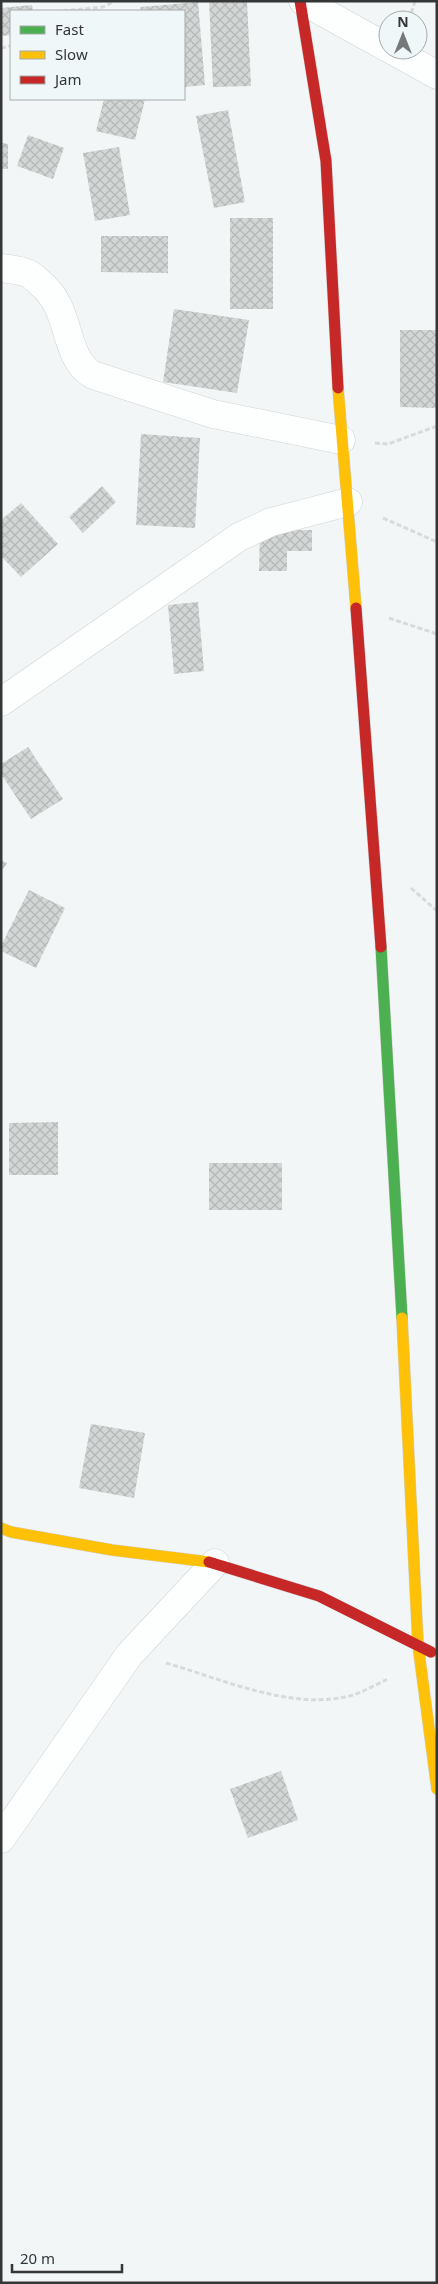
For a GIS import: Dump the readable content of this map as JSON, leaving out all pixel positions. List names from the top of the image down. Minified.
{"legend":["Fast","Slow","Jam"],"scale_bar":"20 m","north":"top"}
